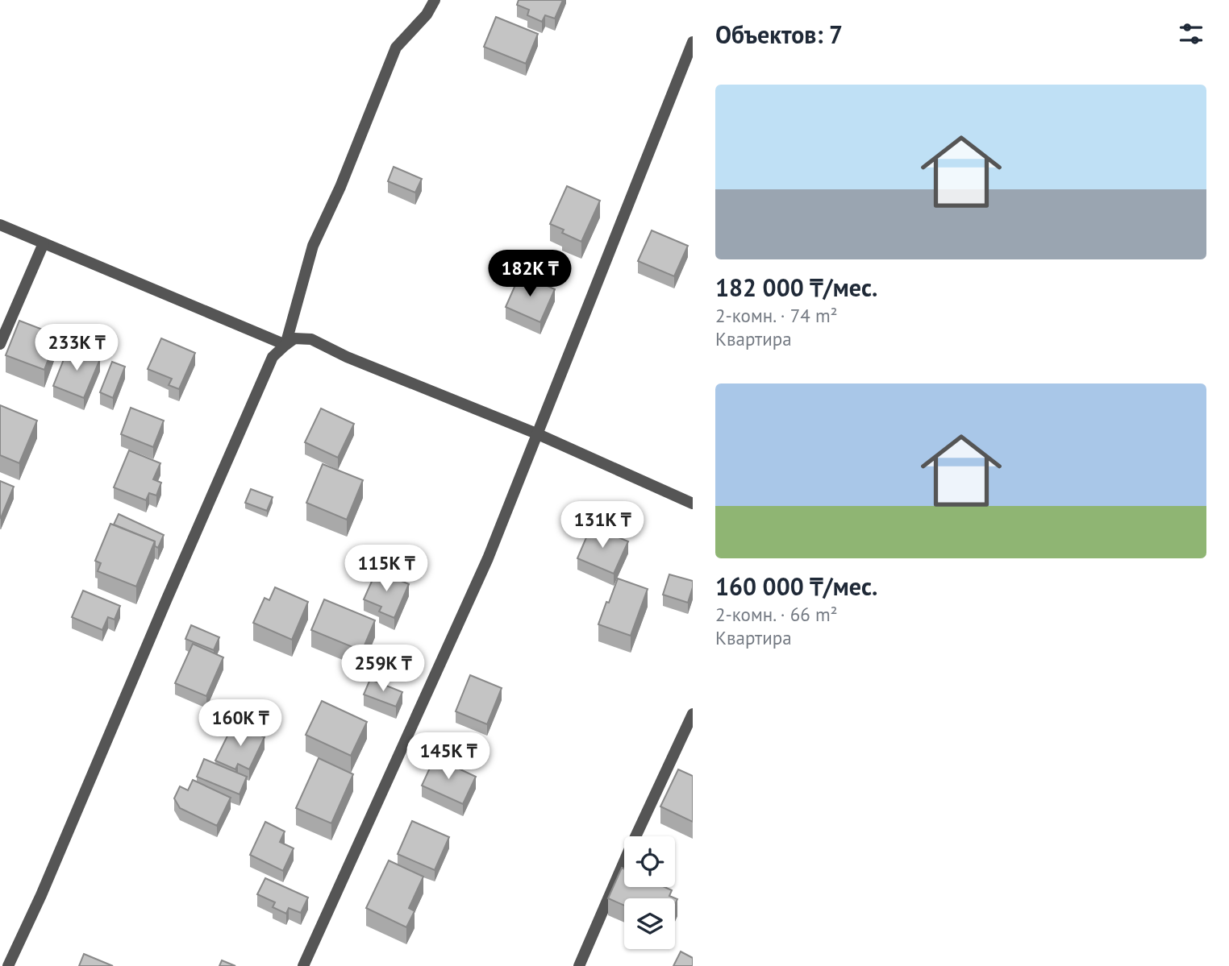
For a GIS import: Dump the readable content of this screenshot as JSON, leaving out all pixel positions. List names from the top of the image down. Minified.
{"page":{"heading":"Объектов: 7","list":[{"name":"182 000 ₸/мес.","note":"2-комн. · 74 m² · Квартира"},{"name":"160 000 ₸/мес.","note":"2-комн. · 66 m² · Квартира"}],"price":["182K ₸","233K ₸","131K ₸","115K ₸","259K ₸","160K ₸","145K ₸"]}}
